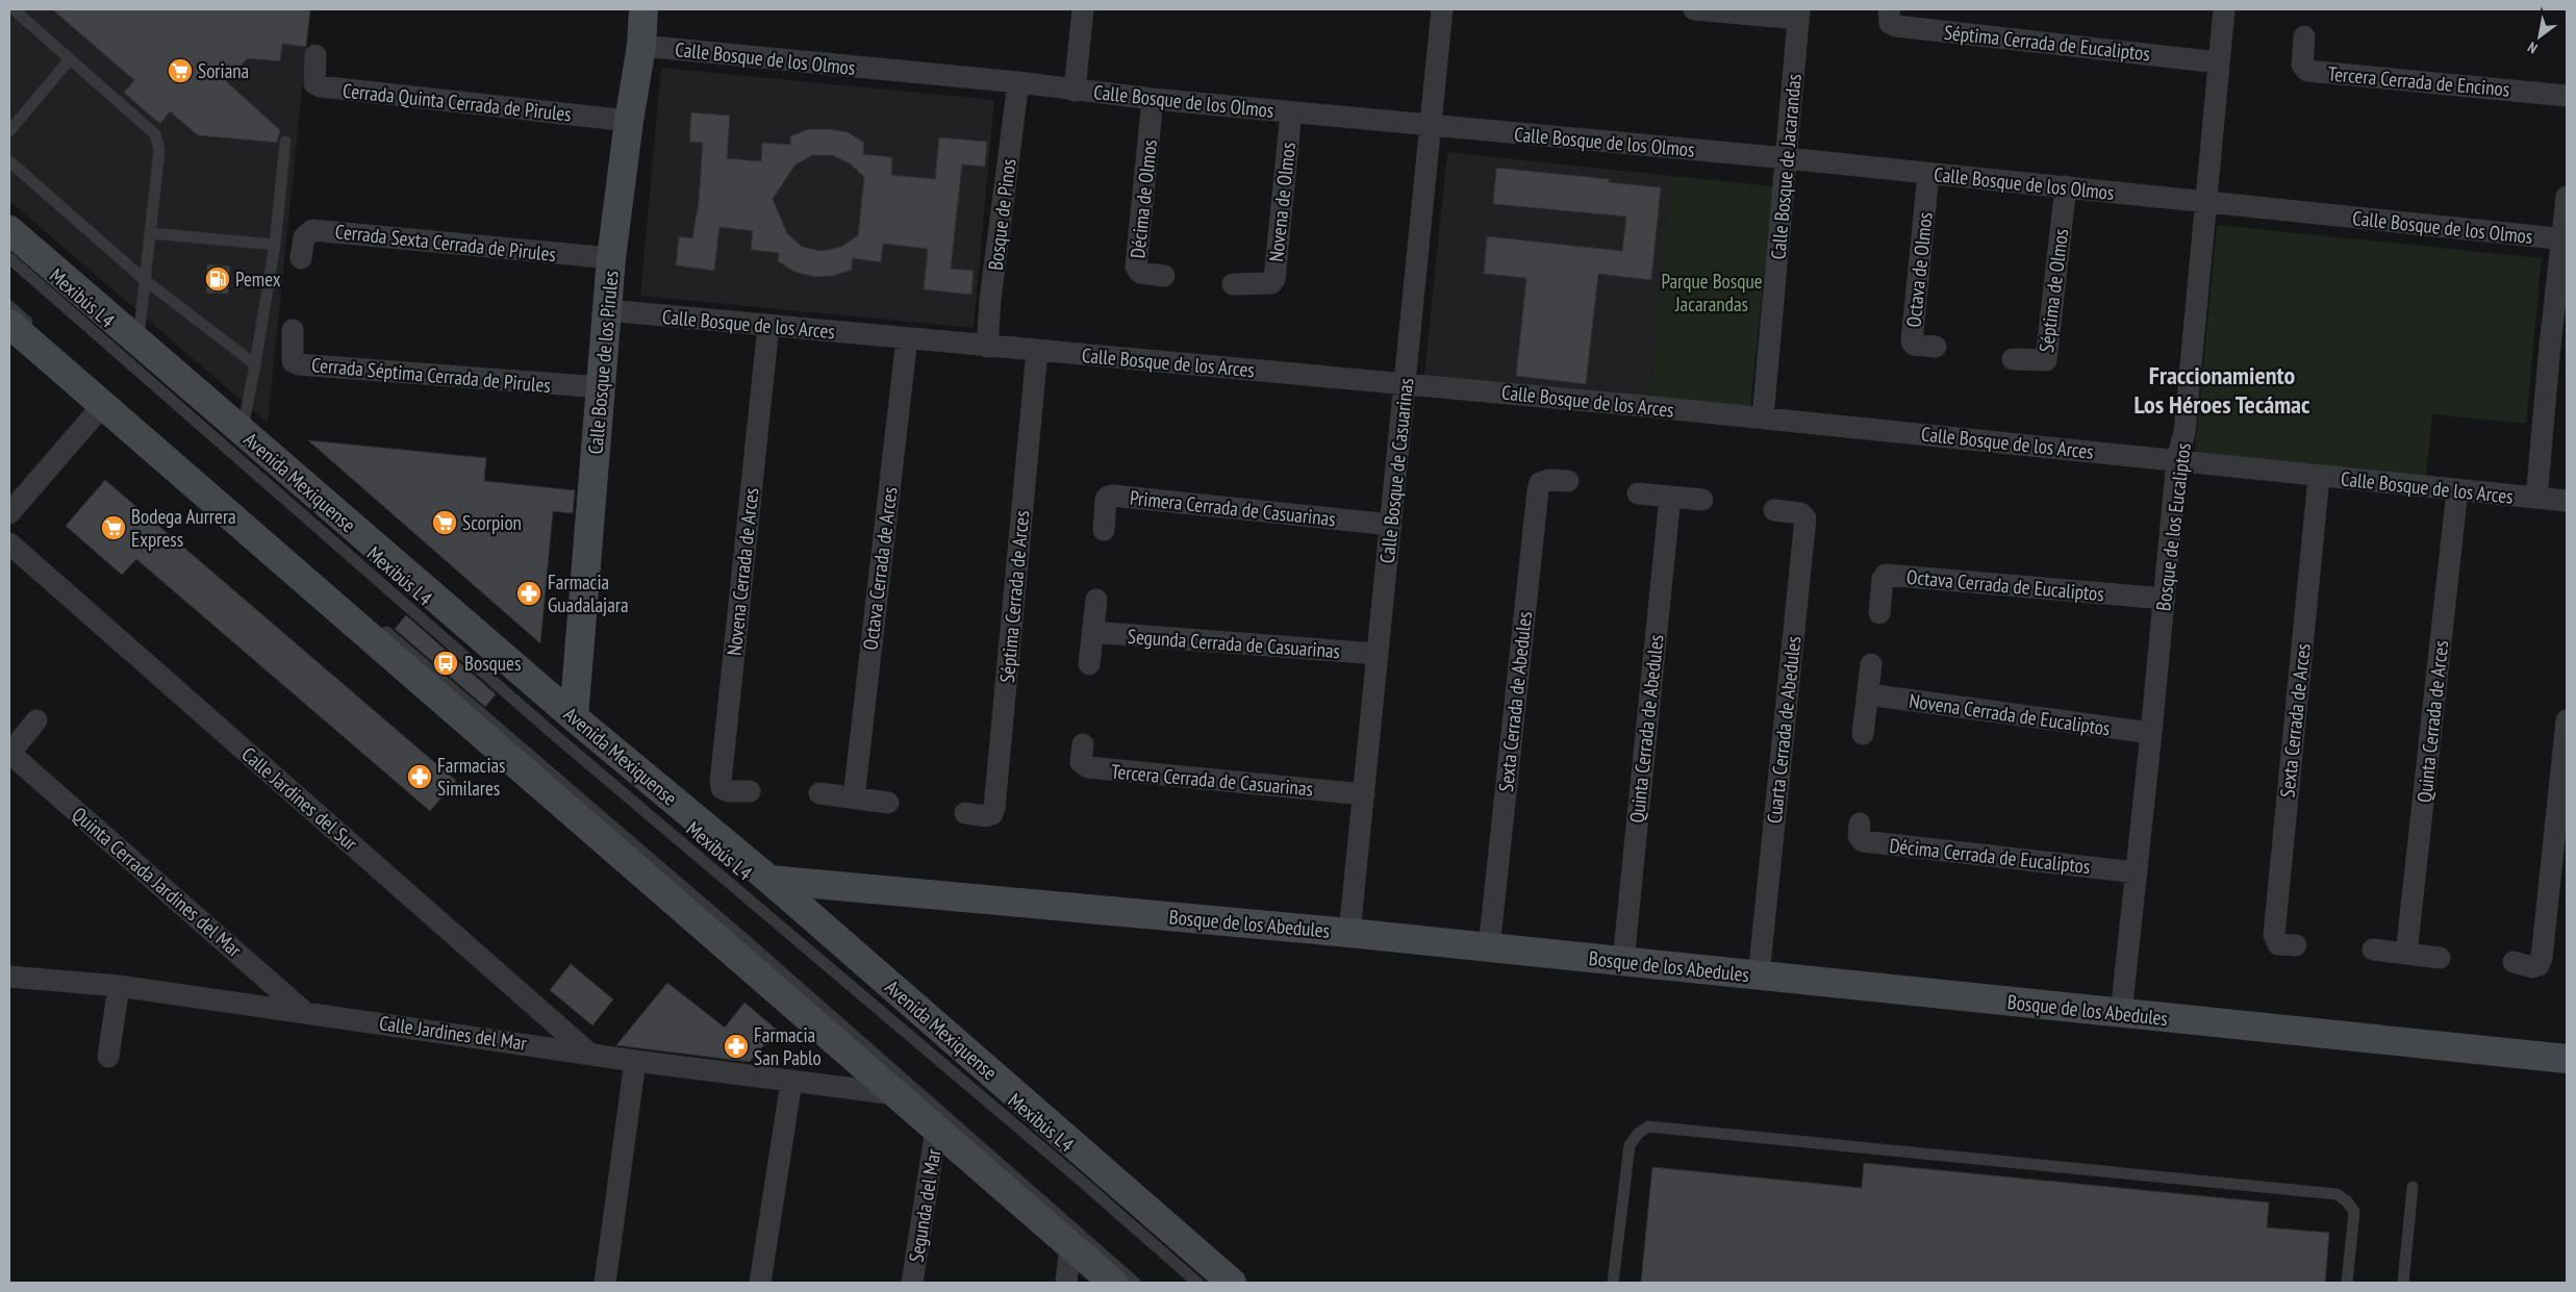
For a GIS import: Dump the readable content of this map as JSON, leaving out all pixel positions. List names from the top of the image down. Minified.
{"streets":{"main road":["Calle Bosque de los Pirules","Avenida Mexiquense","Bosque de los Abedules"],"street":["Séptima Cerrada de Eucaliptos","Calle Bosque de los Olmos","Tercera Cerrada de Encinos","Cerrada Quinta Cerrada de Pirules","Calle Bosque de Jacarandas","Décima de Olmos","Novena de Olmos","Bosque de Pinos","Cerrada Sexta Cerrada de Pirules","Octava de Olmos","Séptima de Olmos","Calle Bosque de los Arces","Cerrada Séptima Cerrada de Pirules","Calle Bosque de Casuarinas","Primera Cerrada de Casuarinas","Bosque de los Eucaliptos","Octava Cerrada de Arces","Novena Cerrada de Arces","Octava Cerrada de Eucaliptos","Séptima Cerrada de Arces","Segunda Cerrada de Casuarinas","Sexta Cerrada de Abedules","Novena Cerrada de Eucaliptos","Sexta Cerrada de Arces","Quinta Cerrada de Arces","Quinta Cerrada de Abedules","Cuarta Cerrada de Abedules","Tercera Cerrada de Casuarinas","Calle Jardines del Sur","Décima Cerrada de Eucaliptos","Quinta Cerrada Jardines del Mar","Calle Jardines del Mar","Segunda del Mar"],"lane":["Mexibús L4"]},"crossings":[["Séptima Cerrada de Eucaliptos","Bosque de los Eucaliptos"],["Calle Bosque de los Olmos","Calle Bosque de Jacarandas"],["Calle Bosque de los Olmos","Décima de Olmos"],["Calle Bosque de los Olmos","Novena de Olmos"],["Calle Bosque de los Olmos","Bosque de Pinos"],["Calle Bosque de los Olmos","Octava de Olmos"],["Calle Bosque de los Olmos","Séptima de Olmos"],["Calle Bosque de los Olmos","Calle Bosque de los Pirules"],["Calle Bosque de los Olmos","Calle Bosque de Casuarinas"],["Calle Bosque de los Olmos","Bosque de los Eucaliptos"],["Cerrada Quinta Cerrada de Pirules","Calle Bosque de los Pirules"],["Calle Bosque de Jacarandas","Calle Bosque de los Arces"],["Bosque de Pinos","Calle Bosque de los Arces"],["Cerrada Sexta Cerrada de Pirules","Calle Bosque de los Pirules"],["Calle Bosque de los Arces","Calle Bosque de los Pirules"],["Calle Bosque de los Arces","Calle Bosque de Casuarinas"],["Calle Bosque de los Arces","Bosque de los Eucaliptos"],["Calle Bosque de los Arces","Octava Cerrada de Arces"],["Calle Bosque de los Arces","Novena Cerrada de Arces"],["Calle Bosque de los Arces","Séptima Cerrada de Arces"],["Calle Bosque de los Arces","Sexta Cerrada de Arces"],["Calle Bosque de los Arces","Quinta Cerrada de Arces"],["Calle Bosque de los Pirules","Cerrada Séptima Cerrada de Pirules"],["Calle Bosque de los Pirules","Avenida Mexiquense"],["Calle Bosque de Casuarinas","Primera Cerrada de Casuarinas"],["Calle Bosque de Casuarinas","Segunda Cerrada de Casuarinas"],["Calle Bosque de Casuarinas","Tercera Cerrada de Casuarinas"],["Calle Bosque de Casuarinas","Bosque de los Abedules"],["Avenida Mexiquense","Bosque de los Abedules"],["Bosque de los Eucaliptos","Octava Cerrada de Eucaliptos"],["Bosque de los Eucaliptos","Novena Cerrada de Eucaliptos"],["Bosque de los Eucaliptos","Décima Cerrada de Eucaliptos"],["Bosque de los Eucaliptos","Bosque de los Abedules"],["Sexta Cerrada de Abedules","Bosque de los Abedules"],["Quinta Cerrada de Abedules","Bosque de los Abedules"],["Cuarta Cerrada de Abedules","Bosque de los Abedules"],["Calle Jardines del Sur","Calle Jardines del Mar"],["Quinta Cerrada Jardines del Mar","Calle Jardines del Mar"]],"districts":["Fraccionamiento Los Héroes Tecámac"],"parks":["Parque Bosque Jacarandas"],"places":{"supermarket":["Soriana","Scorpion","Bodega Aurrera Express"],"fuel station":["Pemex"],"pharmacy":["Farmacia Guadalajara","Farmacias Similares","Farmacia San Pablo"],"bus stop":["Bosques"]},"north":"bottom left"}
